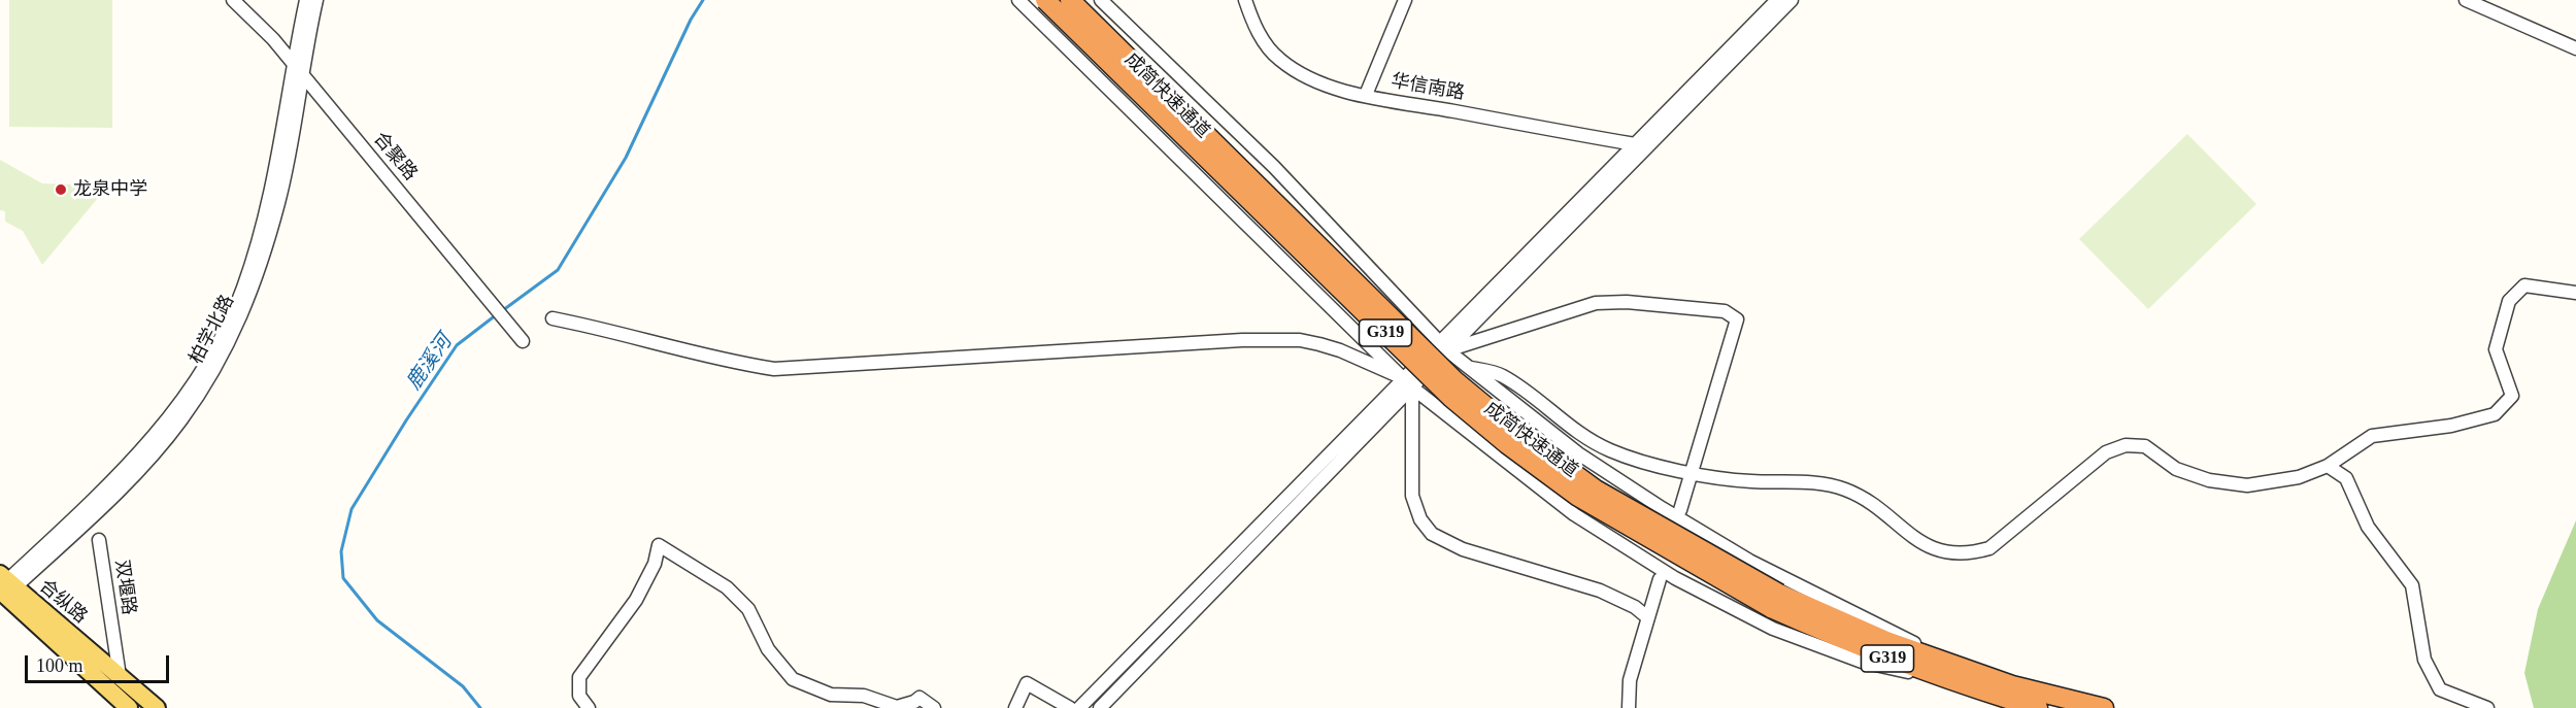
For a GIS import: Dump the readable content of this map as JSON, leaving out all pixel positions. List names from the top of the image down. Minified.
{"streets":{"highway":["成简快速通道","G319"],"main road":["合纵路"],"street":["华信南路","合聚路","柏学北路","双堰路"]},"crossings":[["合聚路","柏学北路"],["柏学北路","合纵路"],["双堰路","合纵路"]],"water":["鹿溪河"],"places":["龙泉中学"],"scale_bar":"100 m"}
